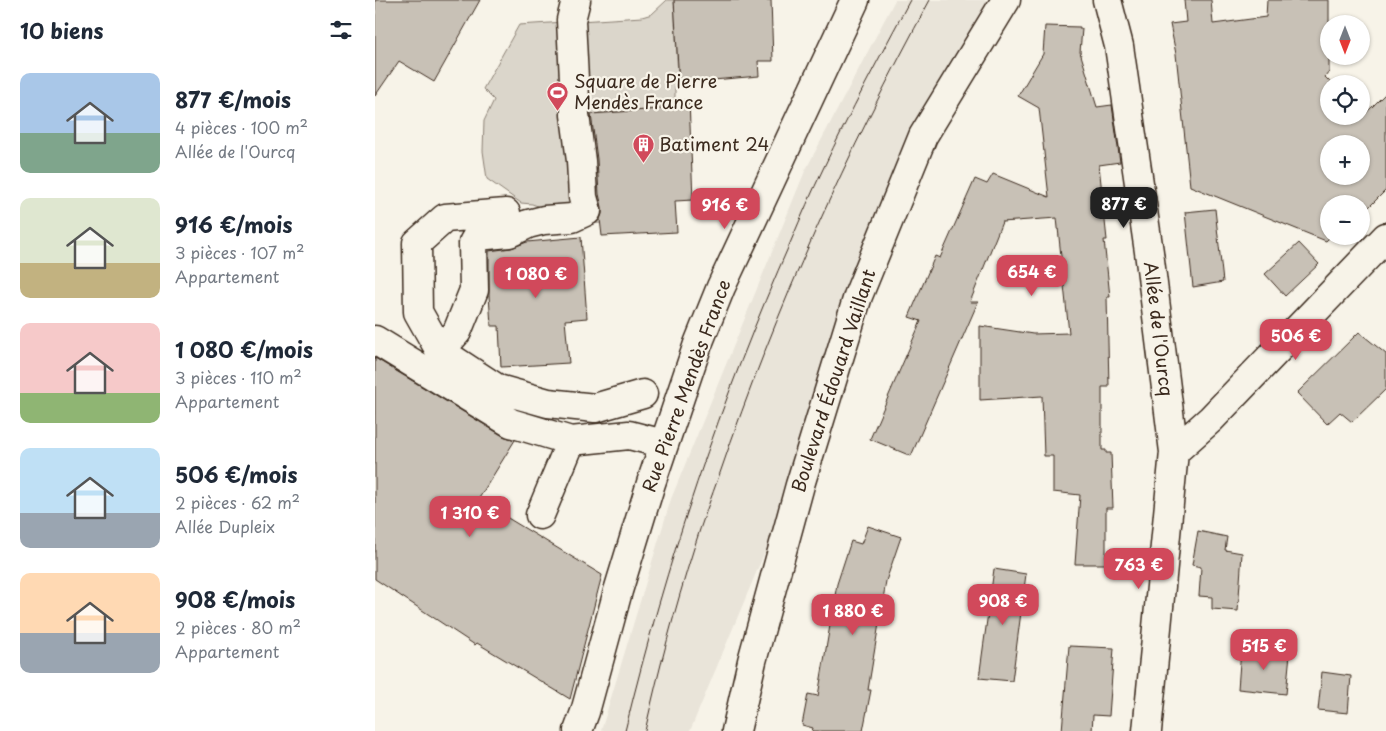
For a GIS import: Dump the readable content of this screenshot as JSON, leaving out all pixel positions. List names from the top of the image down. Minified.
{"streets":{"street":["Allée de l'Ourcq","Boulevard Édouard Vaillant","Rue Pierre Mendès France"]},"places":{"sports":["Square de Pierre Mendès France"],"building":["Batiment 24"]},"north":"bottom","page":{"heading":"10 biens","map_buttons":["+","−"],"list":[{"name":"877 €/mois","note":"4 pièces · 100 m² · Allée de l'Ourcq"},{"name":"916 €/mois","note":"3 pièces · 107 m² · Appartement"},{"name":"1 080 €/mois","note":"3 pièces · 110 m² · Appartement"},{"name":"506 €/mois","note":"2 pièces · 62 m² · Allée Dupleix"},{"name":"908 €/mois","note":"2 pièces · 80 m² · Appartement"}],"price":["877 €","916 €","654 €","1 080 €","506 €","1 310 €","763 €","908 €","1 880 €","515 €"]}}
